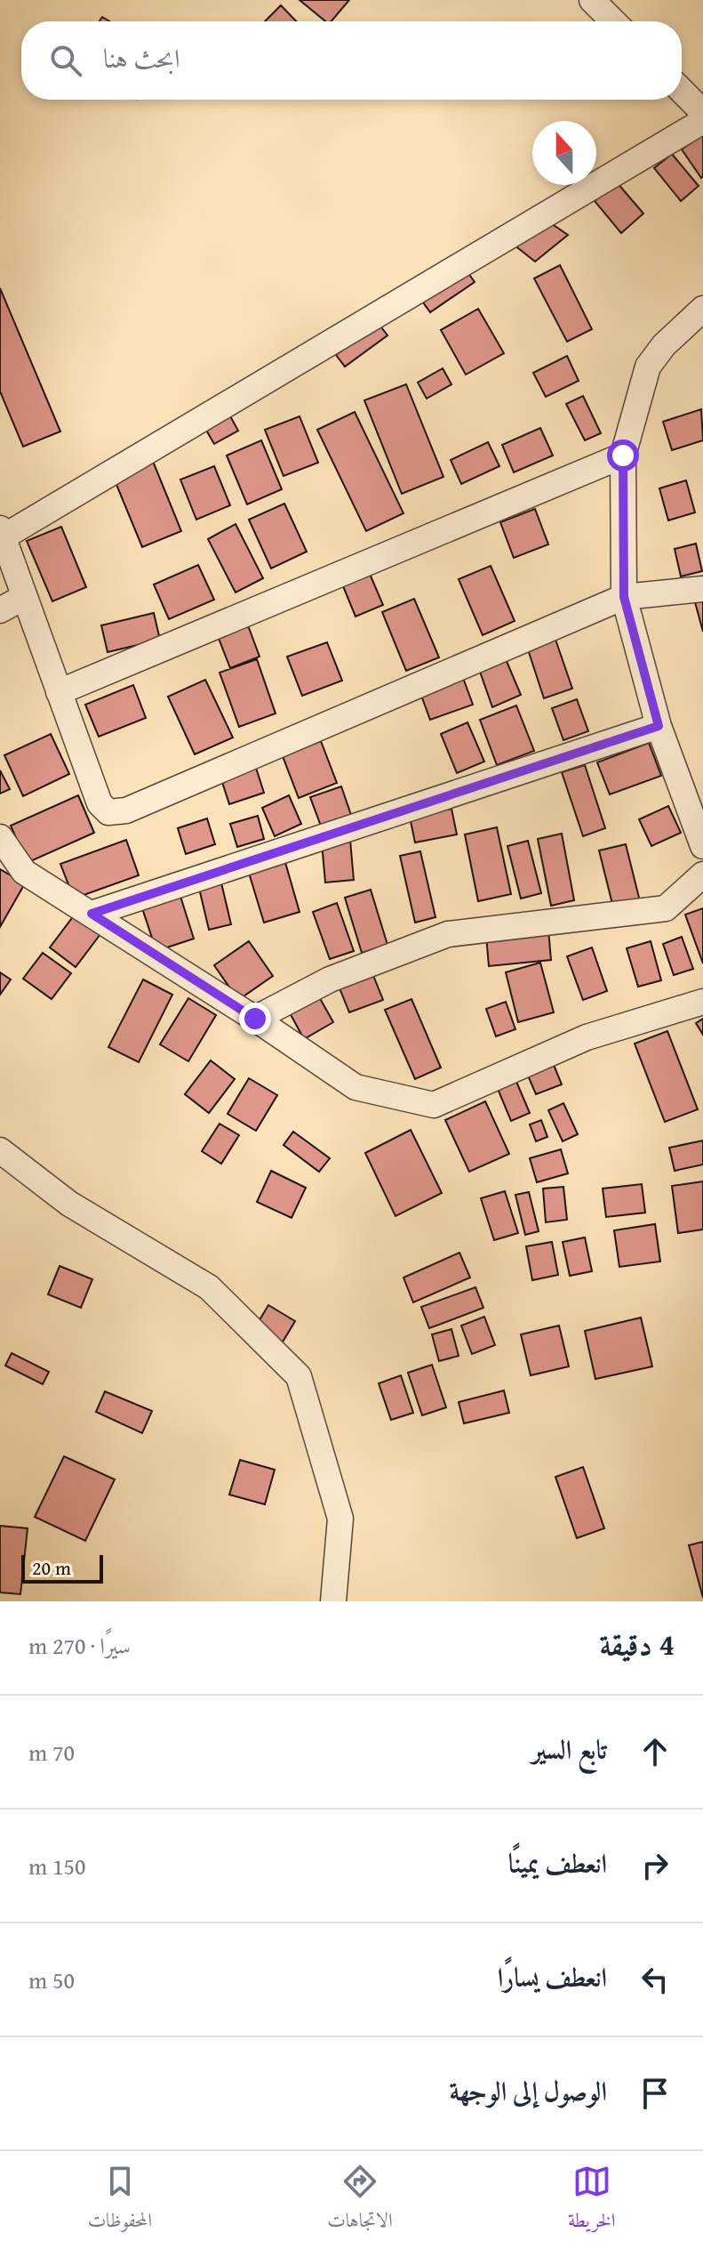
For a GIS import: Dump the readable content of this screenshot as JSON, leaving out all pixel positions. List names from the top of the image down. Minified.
{"scale_bar":"20 m","north":"top","page":{"search":"ابحث هنا","scale":"20 m","heading":["4 دقيقة","سيرًا · 270 m"],"list":[["تابع السير","70 m"],["انعطف يمينًا","150 m"],["انعطف يسارًا","50 m"],"الوصول إلى الوجهة"],"nav":["الخريطة","الاتجاهات","المحفوظات"]}}
